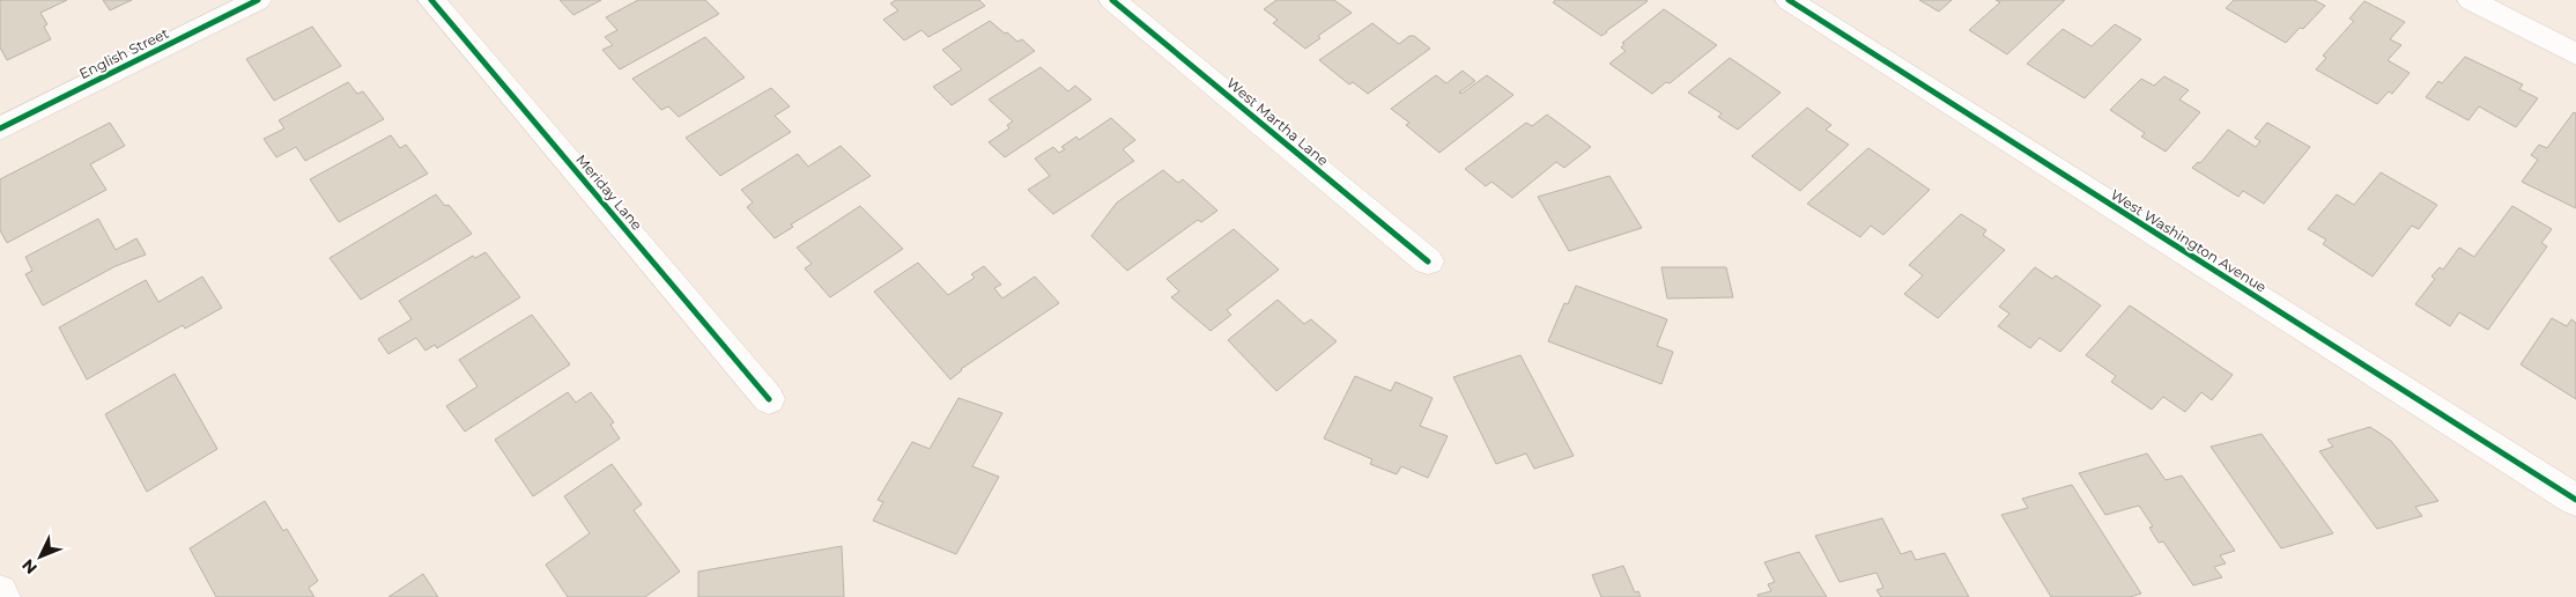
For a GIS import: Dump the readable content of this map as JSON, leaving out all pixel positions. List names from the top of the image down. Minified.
{"streets":{"street":["English Street","West Martha Lane","Meriday Lane","West Washington Avenue"]},"north":"bottom left"}
